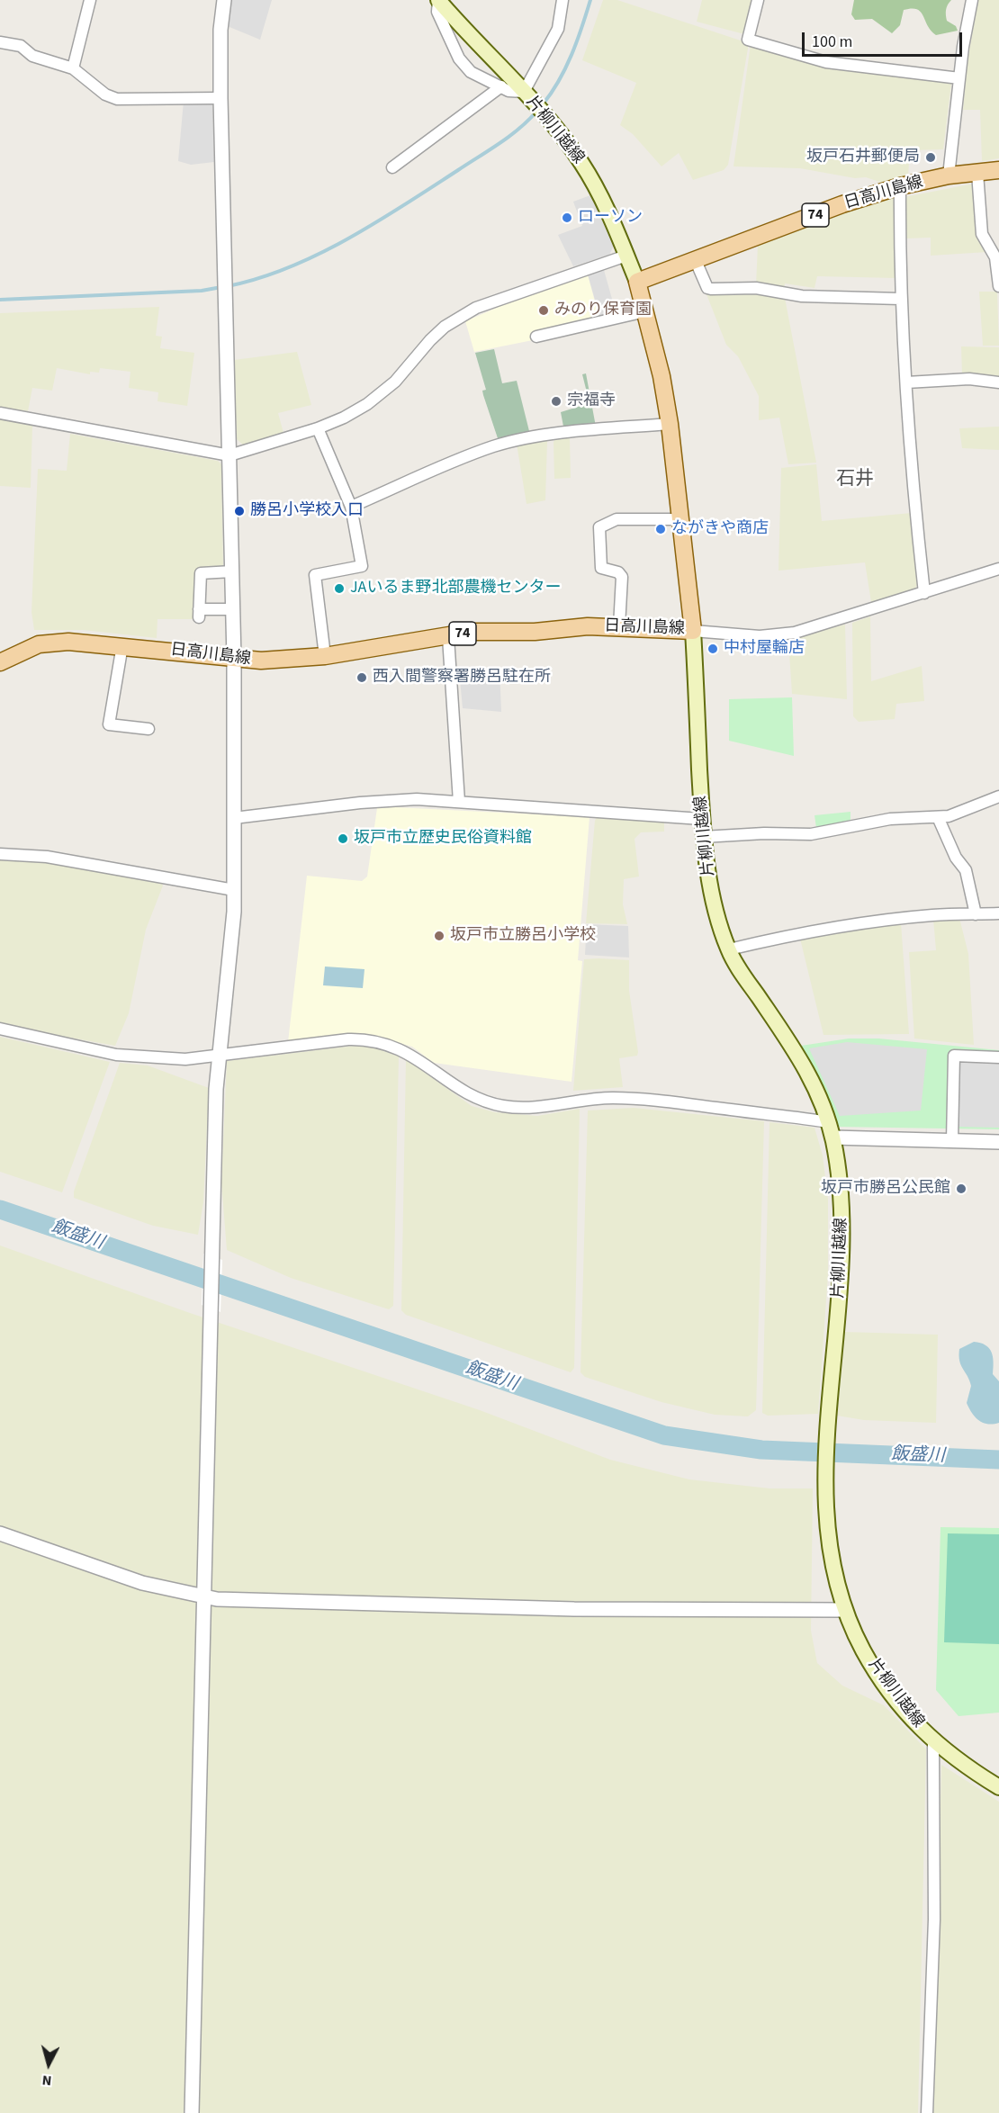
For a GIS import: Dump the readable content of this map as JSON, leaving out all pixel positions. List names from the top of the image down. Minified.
{"streets":{"main road":["片柳川越線","日高川島線","74"]},"crossings":[["片柳川越線","日高川島線"]],"districts":["石井"],"water":["飯盛川"],"places":["坂戸石井郵便局","ローソン","みのり保育園","宗福寺","勝呂小学校入口","ながきや商店","JAいるま野北部農機センター","中村屋輪店","西入間警察署勝呂駐在所","坂戸市立歴史民俗資料館","坂戸市立勝呂小学校","坂戸市勝呂公民館"],"scale_bar":"100 m","north":"bottom"}
